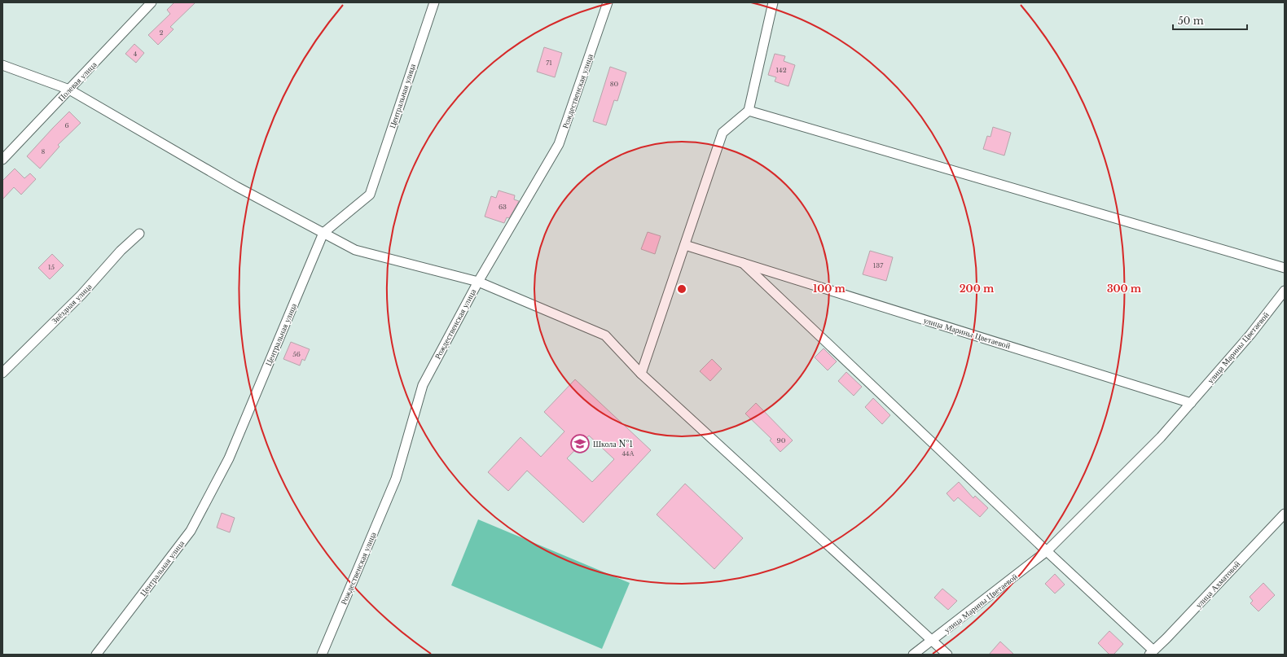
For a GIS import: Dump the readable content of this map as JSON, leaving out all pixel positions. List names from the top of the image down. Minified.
{"streets":{"street":["Полевая улица","Рождественская улица","Центральная улица","Звёздная улица","улица Марины Цветаевой","улица Ахматовой"]},"crossings":[["улица Марины Цветаевой","улица Ахматовой"]],"places":{"school or university":["Школа №1"]},"house_numbers":["2","4","71","142","80","6","8","63","137","15","56","90","44А"],"scale_bar":"50 m","rings":["100 m","200 m","300 m"]}
